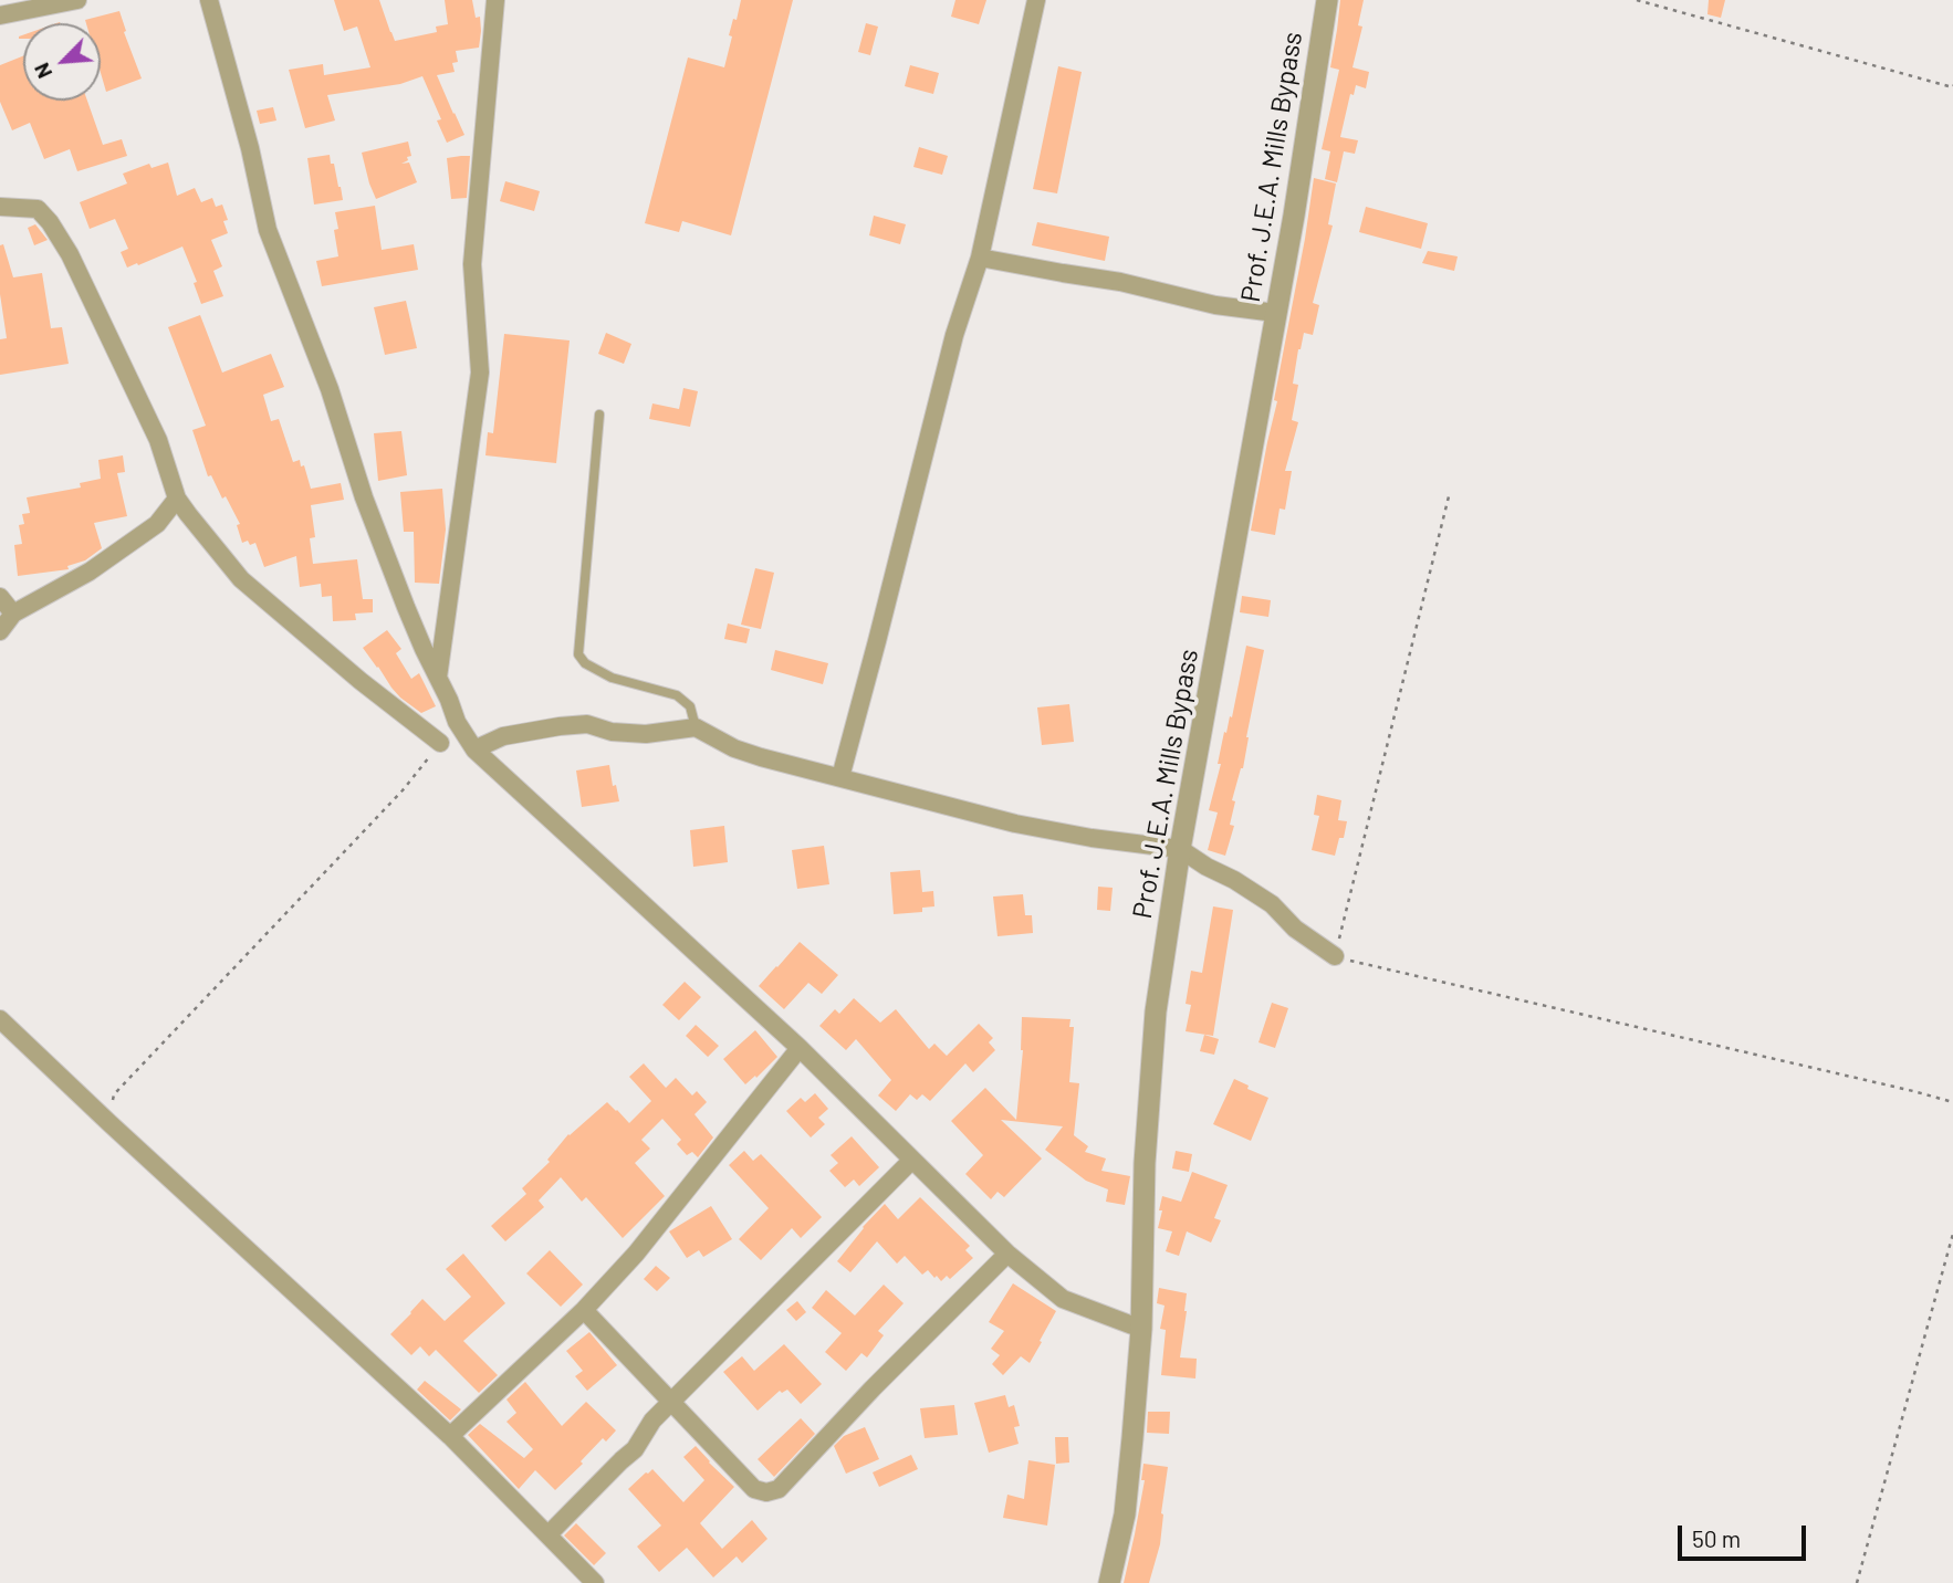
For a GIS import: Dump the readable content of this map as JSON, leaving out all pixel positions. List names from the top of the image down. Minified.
{"streets":{"street":["Prof. J.E.A. Mills Bypass"]},"scale_bar":"50 m","north":"bottom left"}
